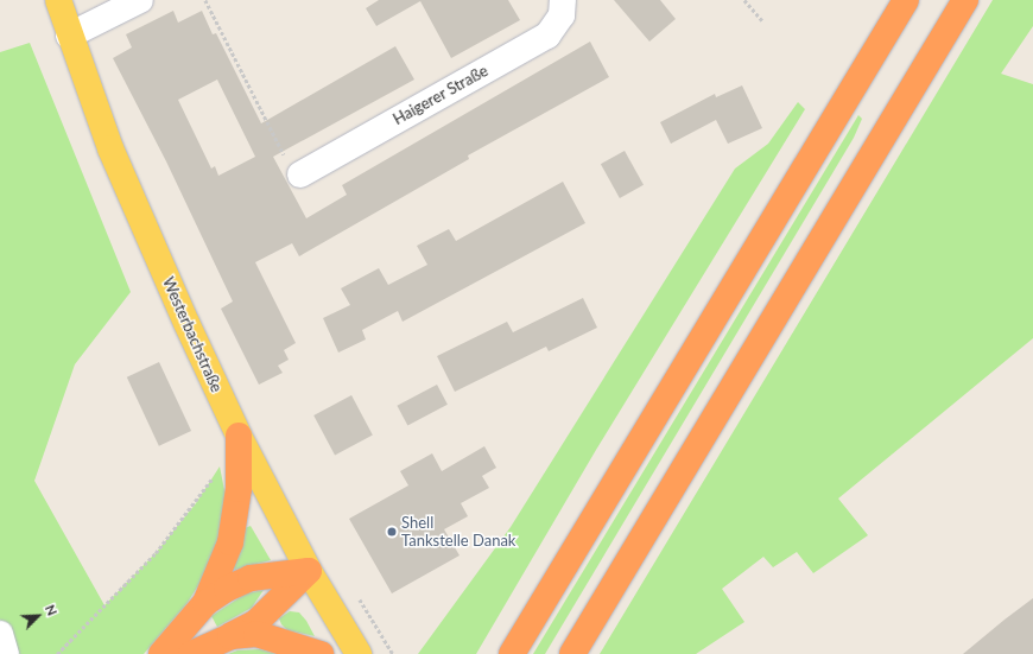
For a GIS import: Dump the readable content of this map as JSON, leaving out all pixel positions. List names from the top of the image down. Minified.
{"streets":{"main road":["Westerbachstraße"],"street":["Haigerer Straße"]},"places":["Shell Tankstelle Danak"],"north":"top right"}
